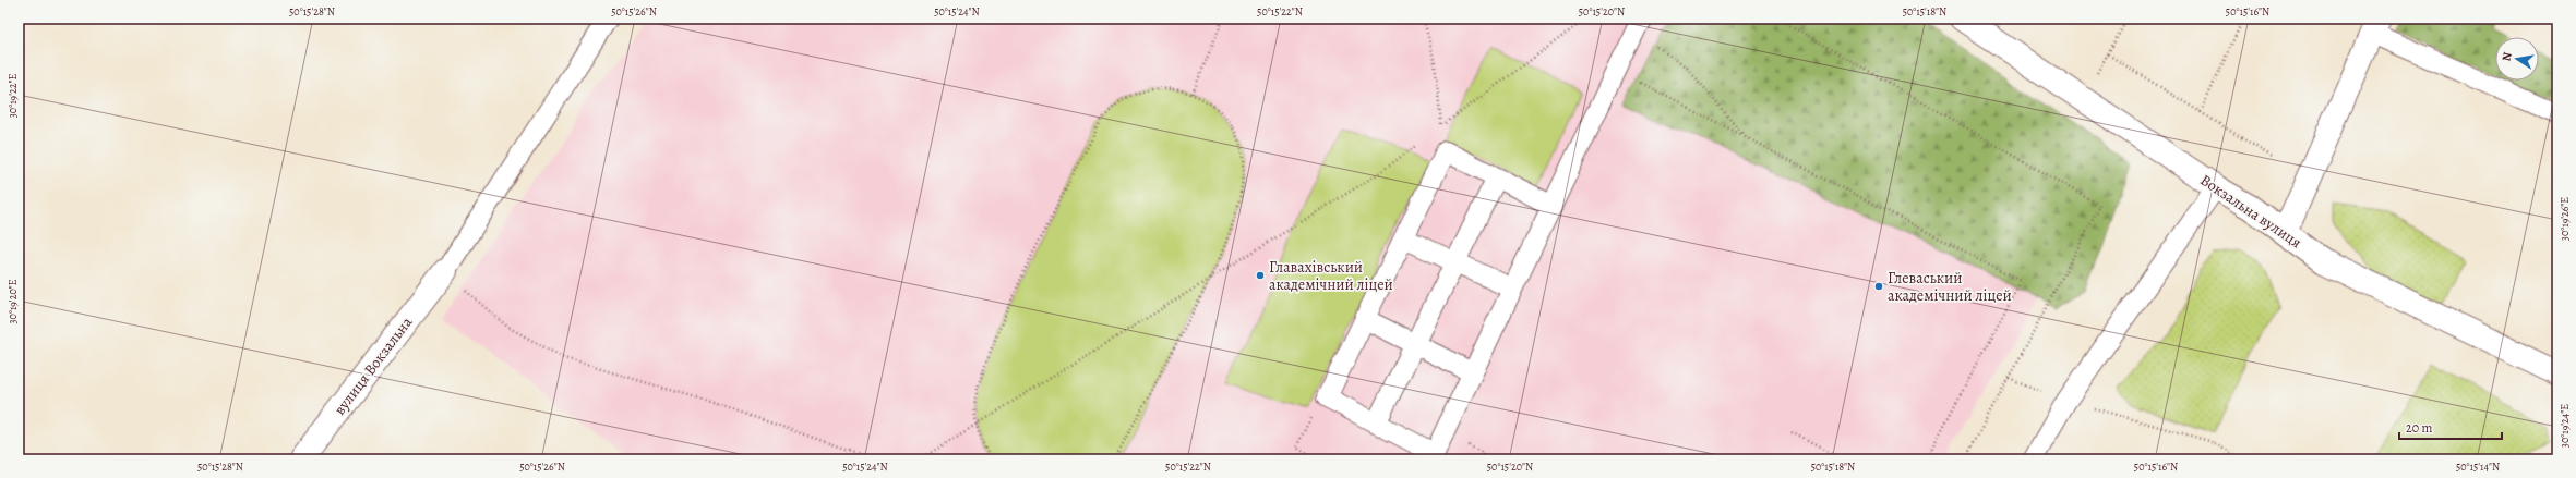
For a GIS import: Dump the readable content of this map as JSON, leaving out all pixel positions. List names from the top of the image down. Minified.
{"streets":{"street":["Вокзальна вулиця","вулиця Вокзальна"]},"places":["Главахівський академічний ліцей","Глеваський академічний ліцей"],"scale_bar":"20 m","north":"left","coordinates":["50°15'28\"N","50°15'26\"N","50°15'24\"N","50°15'22\"N","50°15'20\"N","50°15'18\"N","50°15'16\"N","30°19'22\"E","30°19'26\"E","30°19'20\"E","30°19'24\"E","50°15'14\"N"]}
